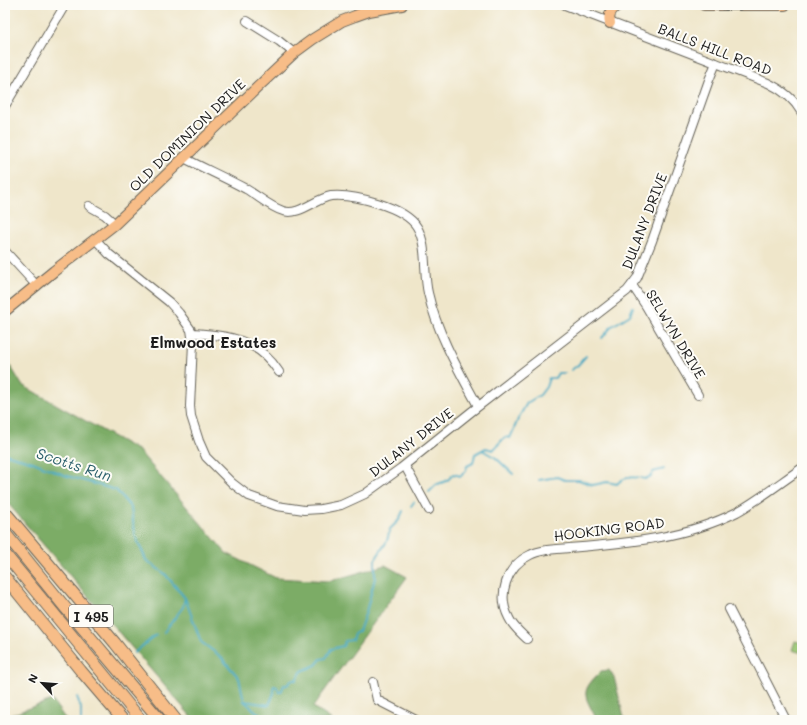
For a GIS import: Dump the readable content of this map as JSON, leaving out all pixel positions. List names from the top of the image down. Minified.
{"streets":{"highway":["I 495"],"main road":["OLD DOMINION DRIVE"],"street":["BALLS HILL ROAD","DULANY DRIVE","SELWYN DRIVE","HOOKING ROAD"]},"crossings":[["BALLS HILL ROAD","DULANY DRIVE"],["OLD DOMINION DRIVE","DULANY DRIVE"],["DULANY DRIVE","SELWYN DRIVE"]],"districts":["Elmwood Estates"],"water":["Scotts Run"],"north":"top left"}
